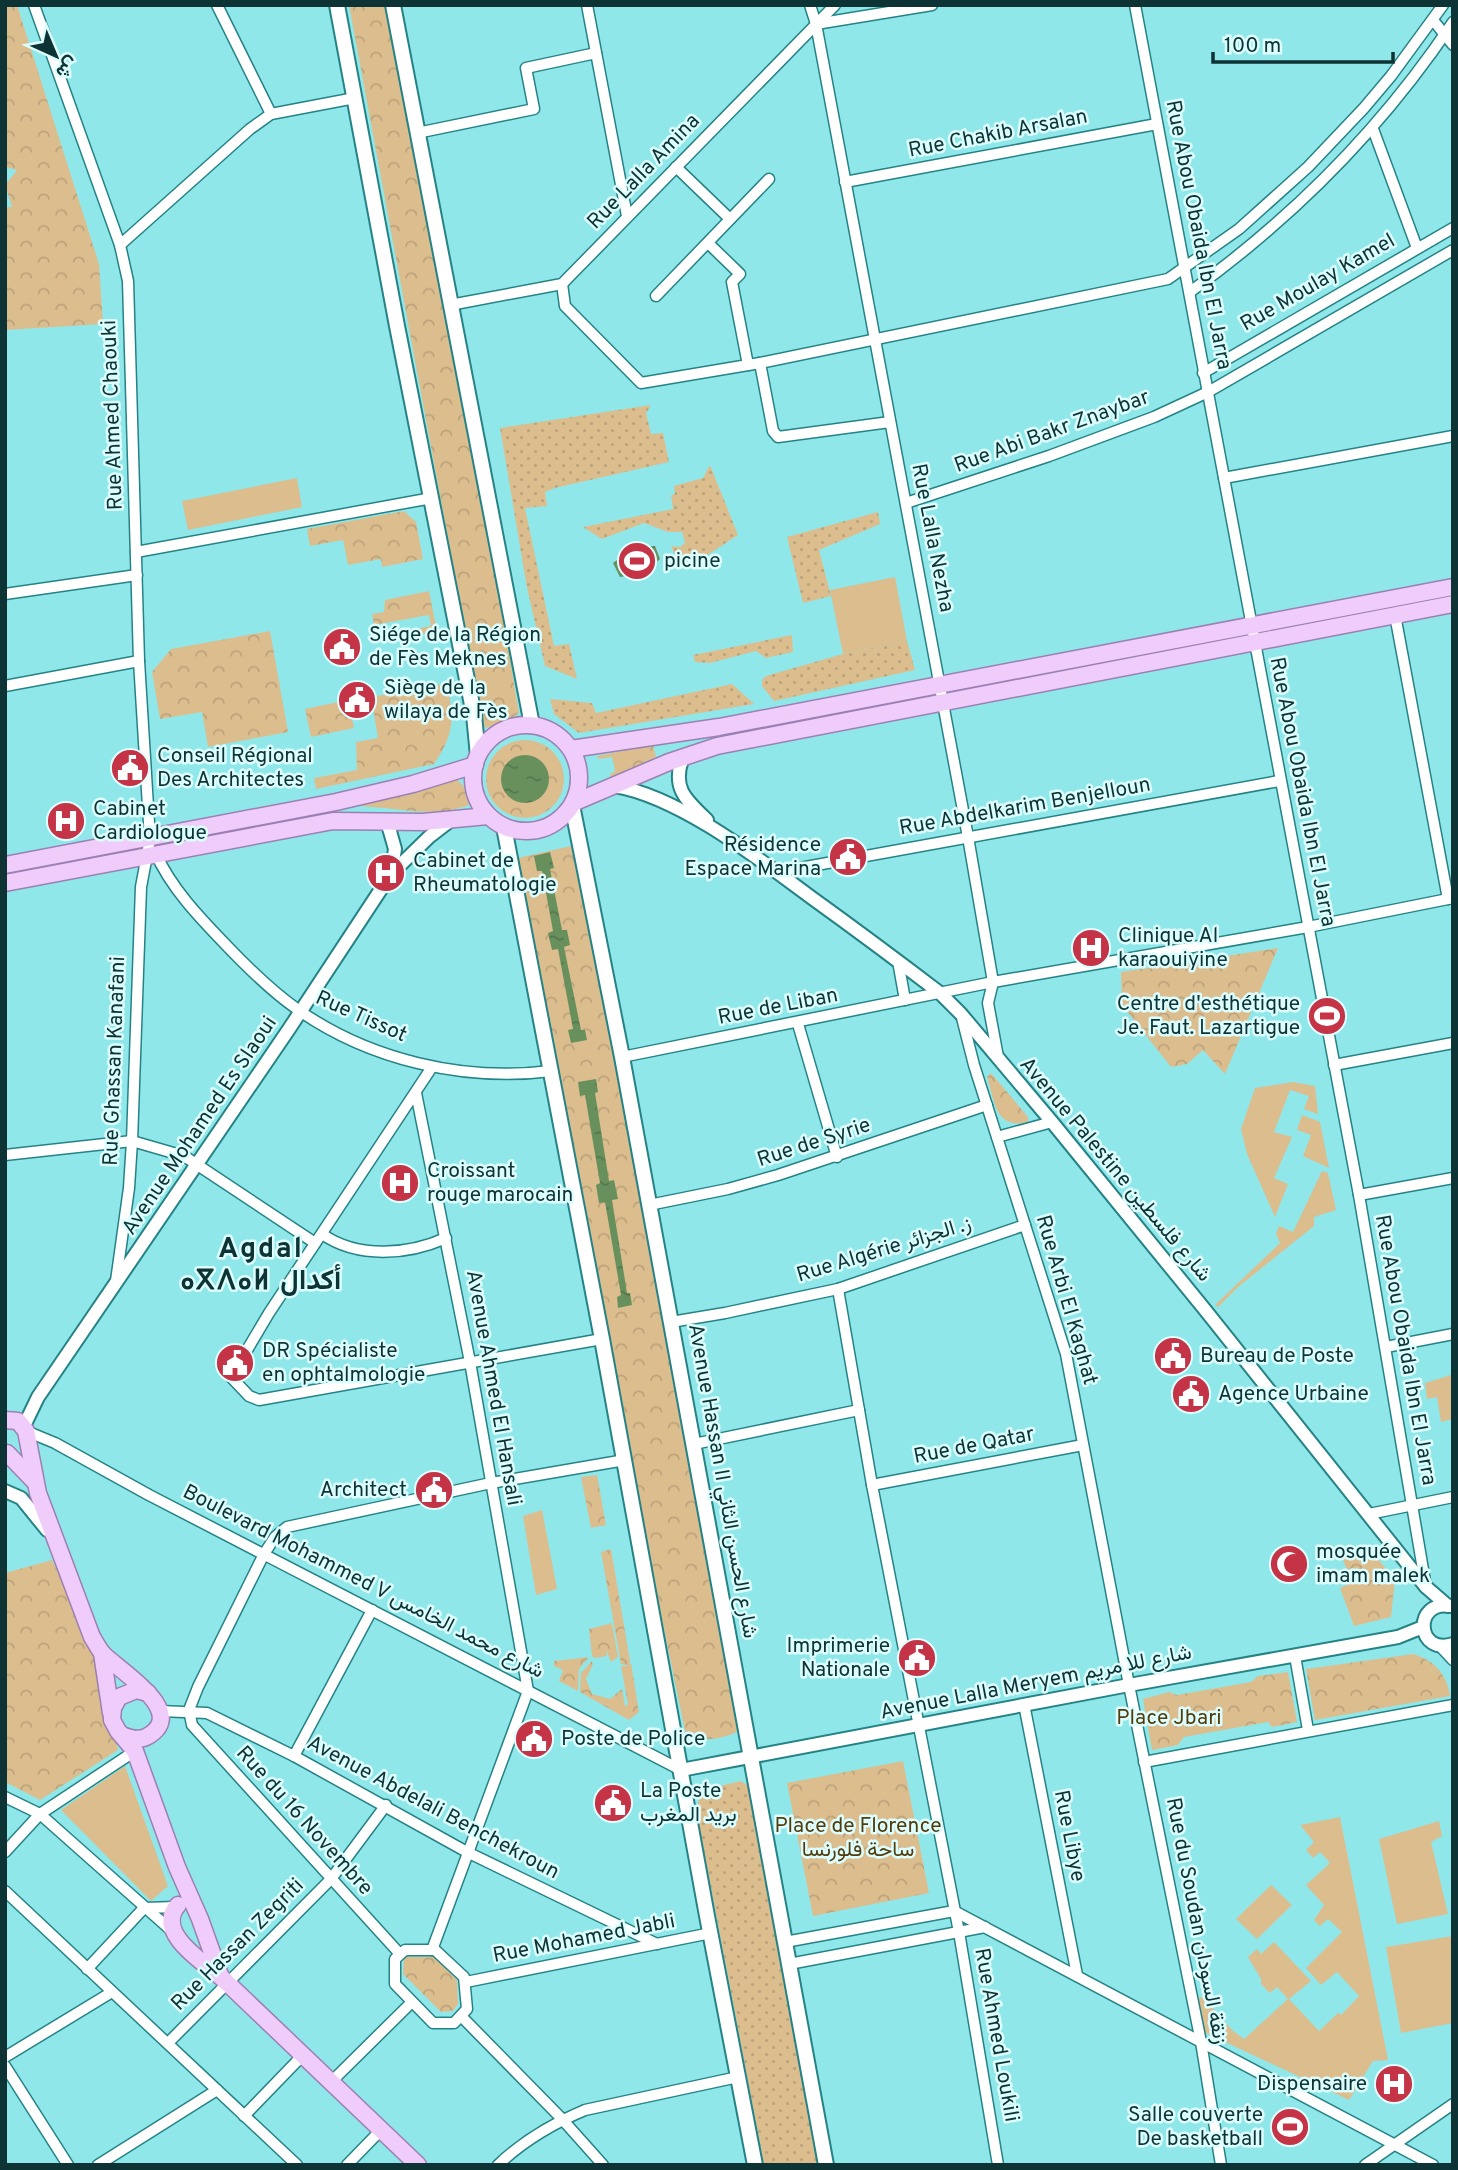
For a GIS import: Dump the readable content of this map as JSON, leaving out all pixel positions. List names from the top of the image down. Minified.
{"streets":{"main road":["Avenue Hassan II شارع الحسن الثاني"],"street":["Rue Chakib Arsalan","Rue Lalla Amina","Rue Abou Obaida Ibn El Jarra","Rue Moulay Kamel","Rue Ahmed Chaouki","Rue Abi Bakr Znaybar","Rue Lalla Nezha","Rue Abdelkarim Benjelloun","Rue de Liban","Rue Tissot","Rue Ghassan Kanafani","Avenue Mohamed Es Slaoui","Rue de Syrie","Avenue Palestine شارع فلسطين","Rue Algérie ز. الجزائر","Rue Arbi El Kaghat","Avenue Ahmed El Hansali","Rue de Qatar","Boulevard Mohammed V شارع محمد الخامس","Avenue Lalla Meryem شارع للا مريم","Avenue Abdelali Benchekroun","Rue du 16 Novembre","Rue Libye","Rue du Soudan زنقة السودان","Rue Mohamed Jabli","Rue Hassan Zegriti","Rue Ahmed Loukili"]},"crossings":[["Rue Chakib Arsalan","Rue Abou Obaida Ibn El Jarra"],["Rue Chakib Arsalan","Rue Lalla Nezha"],["Rue Lalla Amina","Rue Lalla Nezha"],["Rue Abou Obaida Ibn El Jarra","Rue Moulay Kamel"],["Rue Abou Obaida Ibn El Jarra","Rue Abi Bakr Znaybar"],["Rue Abou Obaida Ibn El Jarra","Rue Abdelkarim Benjelloun"],["Rue Abou Obaida Ibn El Jarra","Rue de Liban"],["Rue Abou Obaida Ibn El Jarra","Avenue Palestine شارع فلسطين"],["Rue Moulay Kamel","Rue Abi Bakr Znaybar"],["Rue Ahmed Chaouki","Rue Ghassan Kanafani"],["Rue Abi Bakr Znaybar","Rue Lalla Nezha"],["Rue Lalla Nezha","Rue Abdelkarim Benjelloun"],["Rue Lalla Nezha","Rue de Liban"],["Rue Lalla Nezha","Avenue Palestine شارع فلسطين"],["Rue Abdelkarim Benjelloun","Avenue Palestine شارع فلسطين"],["Rue de Liban","Avenue Palestine شارع فلسطين"],["Rue de Liban","Avenue Hassan II شارع الحسن الثاني"],["Rue Tissot","Rue Ghassan Kanafani"],["Rue Tissot","Avenue Mohamed Es Slaoui"],["Rue Ghassan Kanafani","Avenue Mohamed Es Slaoui"],["Avenue Mohamed Es Slaoui","Boulevard Mohammed V شارع محمد الخامس"],["Rue de Syrie","Rue Arbi El Kaghat"],["Rue de Syrie","Avenue Hassan II شارع الحسن الثاني"],["Avenue Palestine شارع فلسطين","Rue Arbi El Kaghat"],["Avenue Palestine شارع فلسطين","Avenue Lalla Meryem شارع للا مريم"],["Rue Algérie ز. الجزائر","Rue Arbi El Kaghat"],["Rue Algérie ز. الجزائر","Avenue Hassan II شارع الحسن الثاني"],["Rue Algérie ز. الجزائر","Rue Ahmed Loukili"],["Rue Arbi El Kaghat","Rue de Qatar"],["Rue Arbi El Kaghat","Avenue Lalla Meryem شارع للا مريم"],["Rue Arbi El Kaghat","Rue du Soudan زنقة السودان"],["Avenue Ahmed El Hansali","Boulevard Mohammed V شارع محمد الخامس"],["Rue de Qatar","Rue Ahmed Loukili"],["Avenue Hassan II شارع الحسن الثاني","Avenue Lalla Meryem شارع للا مريم"],["Boulevard Mohammed V شارع محمد الخامس","Avenue Lalla Meryem شارع للا مريم"],["Avenue Lalla Meryem شارع للا مريم","Rue Libye"],["Avenue Lalla Meryem شارع للا مريم","Rue du Soudan زنقة السودان"],["Avenue Lalla Meryem شارع للا مريم","Rue Ahmed Loukili"],["Avenue Abdelali Benchekroun","Rue du 16 Novembre"],["Avenue Abdelali Benchekroun","Rue Mohamed Jabli"],["Avenue Abdelali Benchekroun","Rue Hassan Zegriti"],["Rue du 16 Novembre","Rue Mohamed Jabli"],["Rue du 16 Novembre","Rue Hassan Zegriti"]],"districts":["Agdal ⴰⴳⴷⴰⵍ أكدال"],"parks":["Place Jbari","Place de Florence ساحة فلورنسا"],"places":{"sports":["picine","Centre d'esthétique Je. Faut. Lazartigue","Salle couverte De basketball"],"public building":["Siége de la Région de Fès Meknes","Siège de la wilaya de Fès","Conseil Régional Des Architectes","Résidence Espace Marina","Bureau de Poste","DR Spécialiste en ophtalmologie","Agence Urbaine","Architect","Imprimerie Nationale","Poste de Police","La Poste بريد المغرب"],"hospital":["Cabinet Cardiologue","Cabinet de Rheumatologie","Clinique Al karaouiyine","Croissant rouge marocain","Dispensaire"],"mosque":["mosquée imam malek"]},"scale_bar":"100 m","north":"bottom right"}
